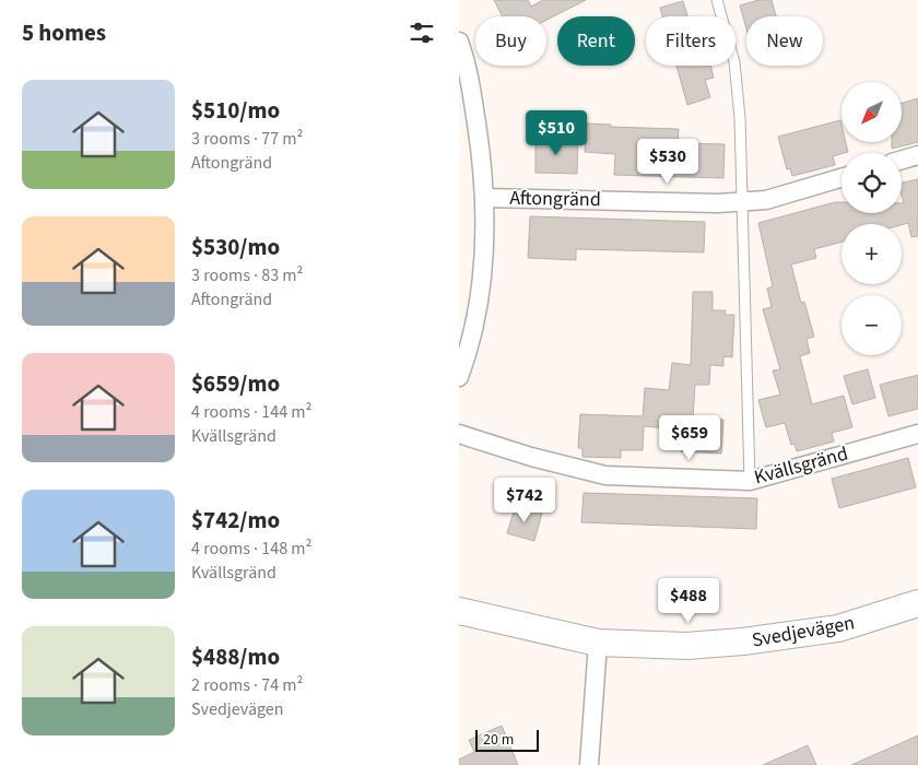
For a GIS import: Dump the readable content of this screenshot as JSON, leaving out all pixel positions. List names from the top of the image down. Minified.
{"streets":{"street":["Aftongränd","Kvällsgränd","Svedjevägen"]},"scale_bar":"20 m","north":"bottom left","page":{"heading":"5 homes","chip":["Buy","Rent","Filters","New"],"list":[{"name":"$510/mo","note":"3 rooms · 77 m² · Aftongränd"},{"name":"$530/mo","note":"3 rooms · 83 m² · Aftongränd"},{"name":"$659/mo","note":"4 rooms · 144 m² · Kvällsgränd"},{"name":"$742/mo","note":"4 rooms · 148 m² · Kvällsgränd"},{"name":"$488/mo","note":"2 rooms · 74 m² · Svedjevägen"}],"map_buttons":["+","−"],"price":["$510","$530","$659","$742","$488"],"scale":"20 m"}}
